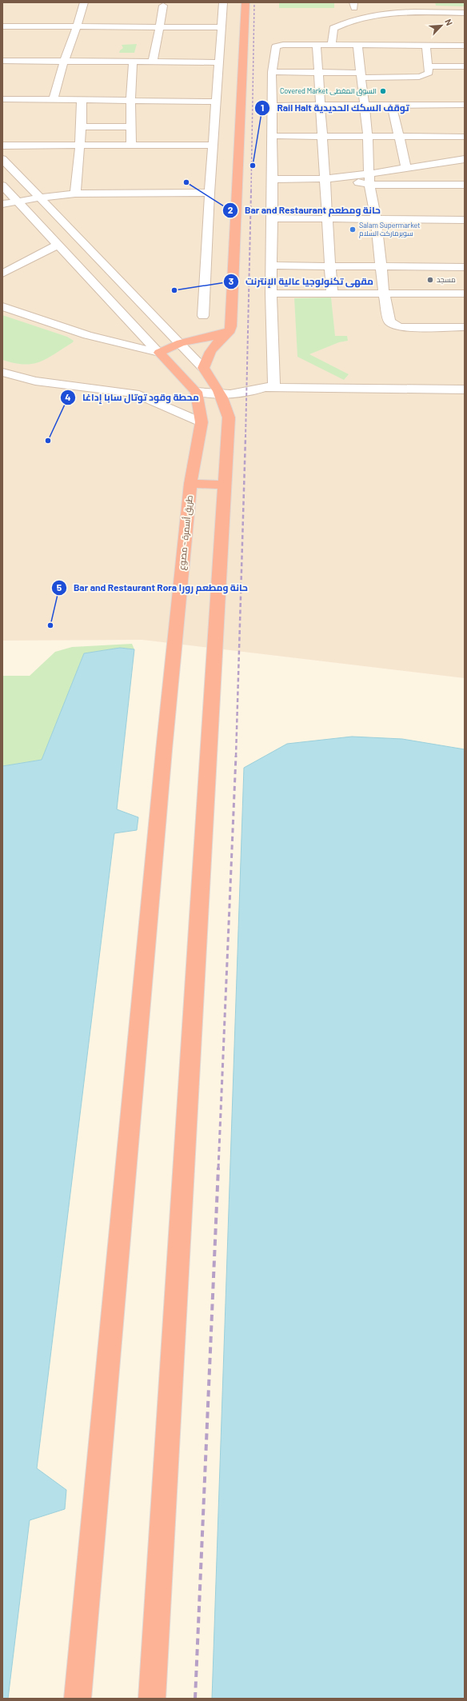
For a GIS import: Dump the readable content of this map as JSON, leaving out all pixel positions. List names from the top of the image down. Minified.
{"streets":{"highway":["طريق أسمرة - مصوع"]},"places":["Covered Market السوق المغطى","Rail Halt توقف السكك الحديدية","Bar and Restaurant حانة ومطعم","Salam Supermarket سوبرماركت السلام","مسجد","مقهى تكنولوجيا عالية الإنترنت","محطة وقود توتال سابا إداغا","Bar and Restaurant Rora حانة ومطعم رورا"],"north":"top right"}
